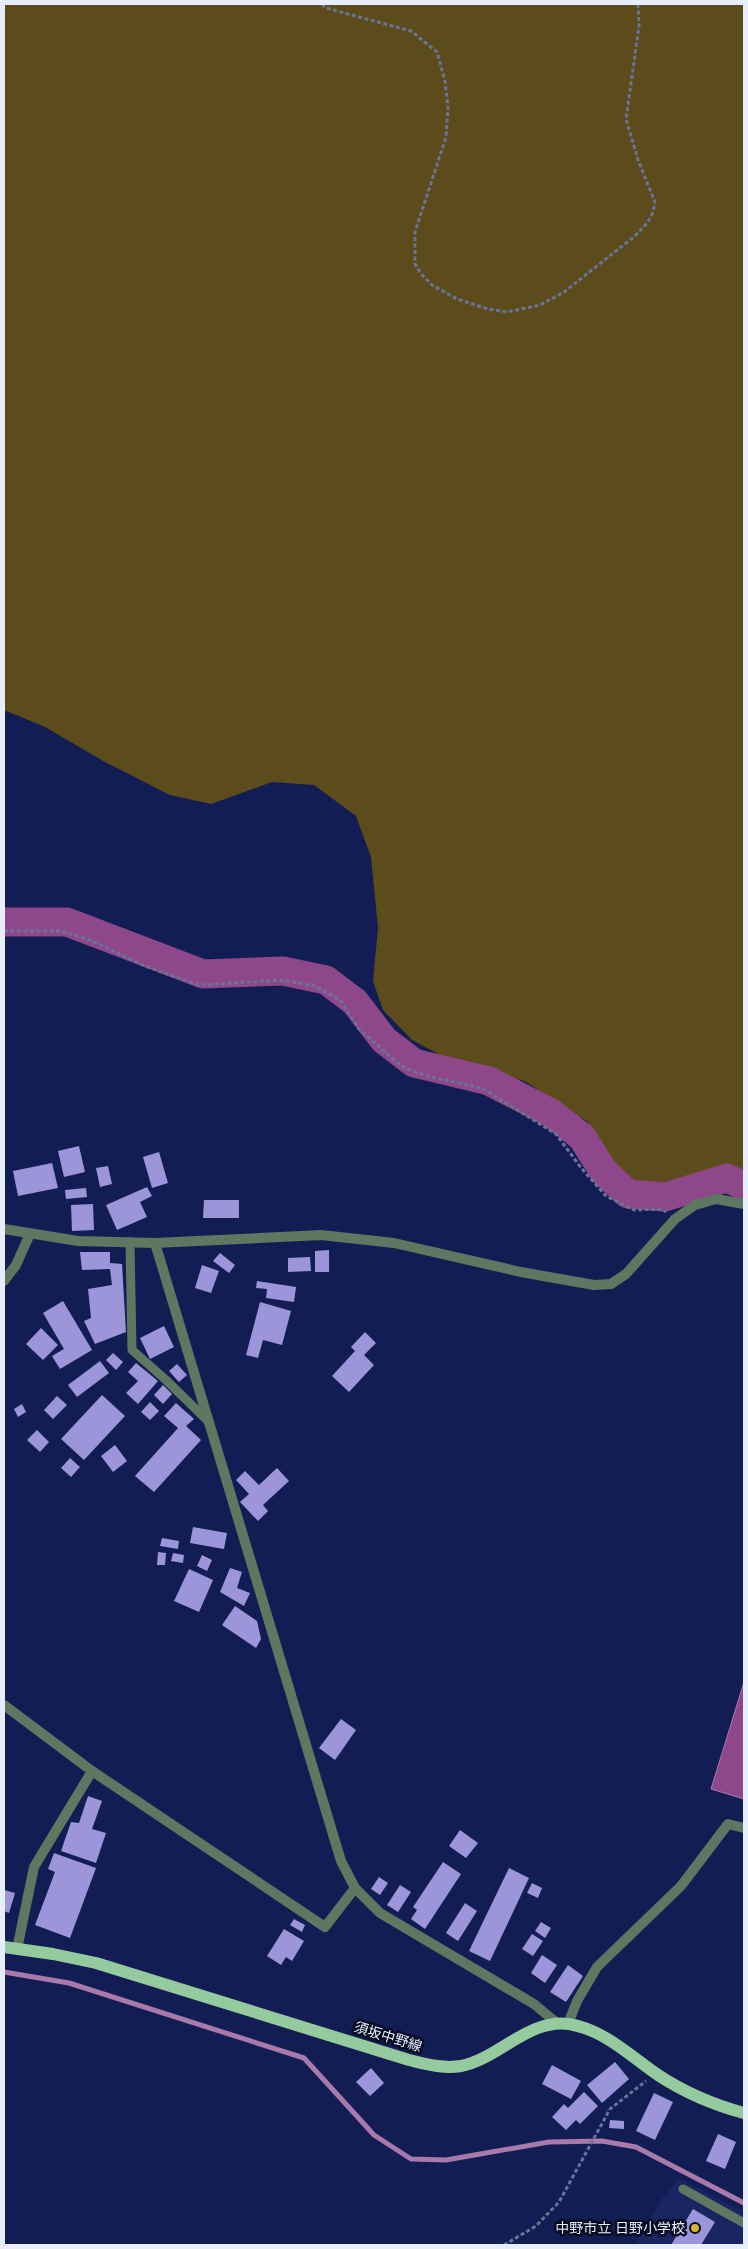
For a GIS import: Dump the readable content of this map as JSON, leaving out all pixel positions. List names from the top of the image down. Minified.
{"streets":{"main road":["須坂中野線"]},"places":["中野市立 日野小学校"]}
